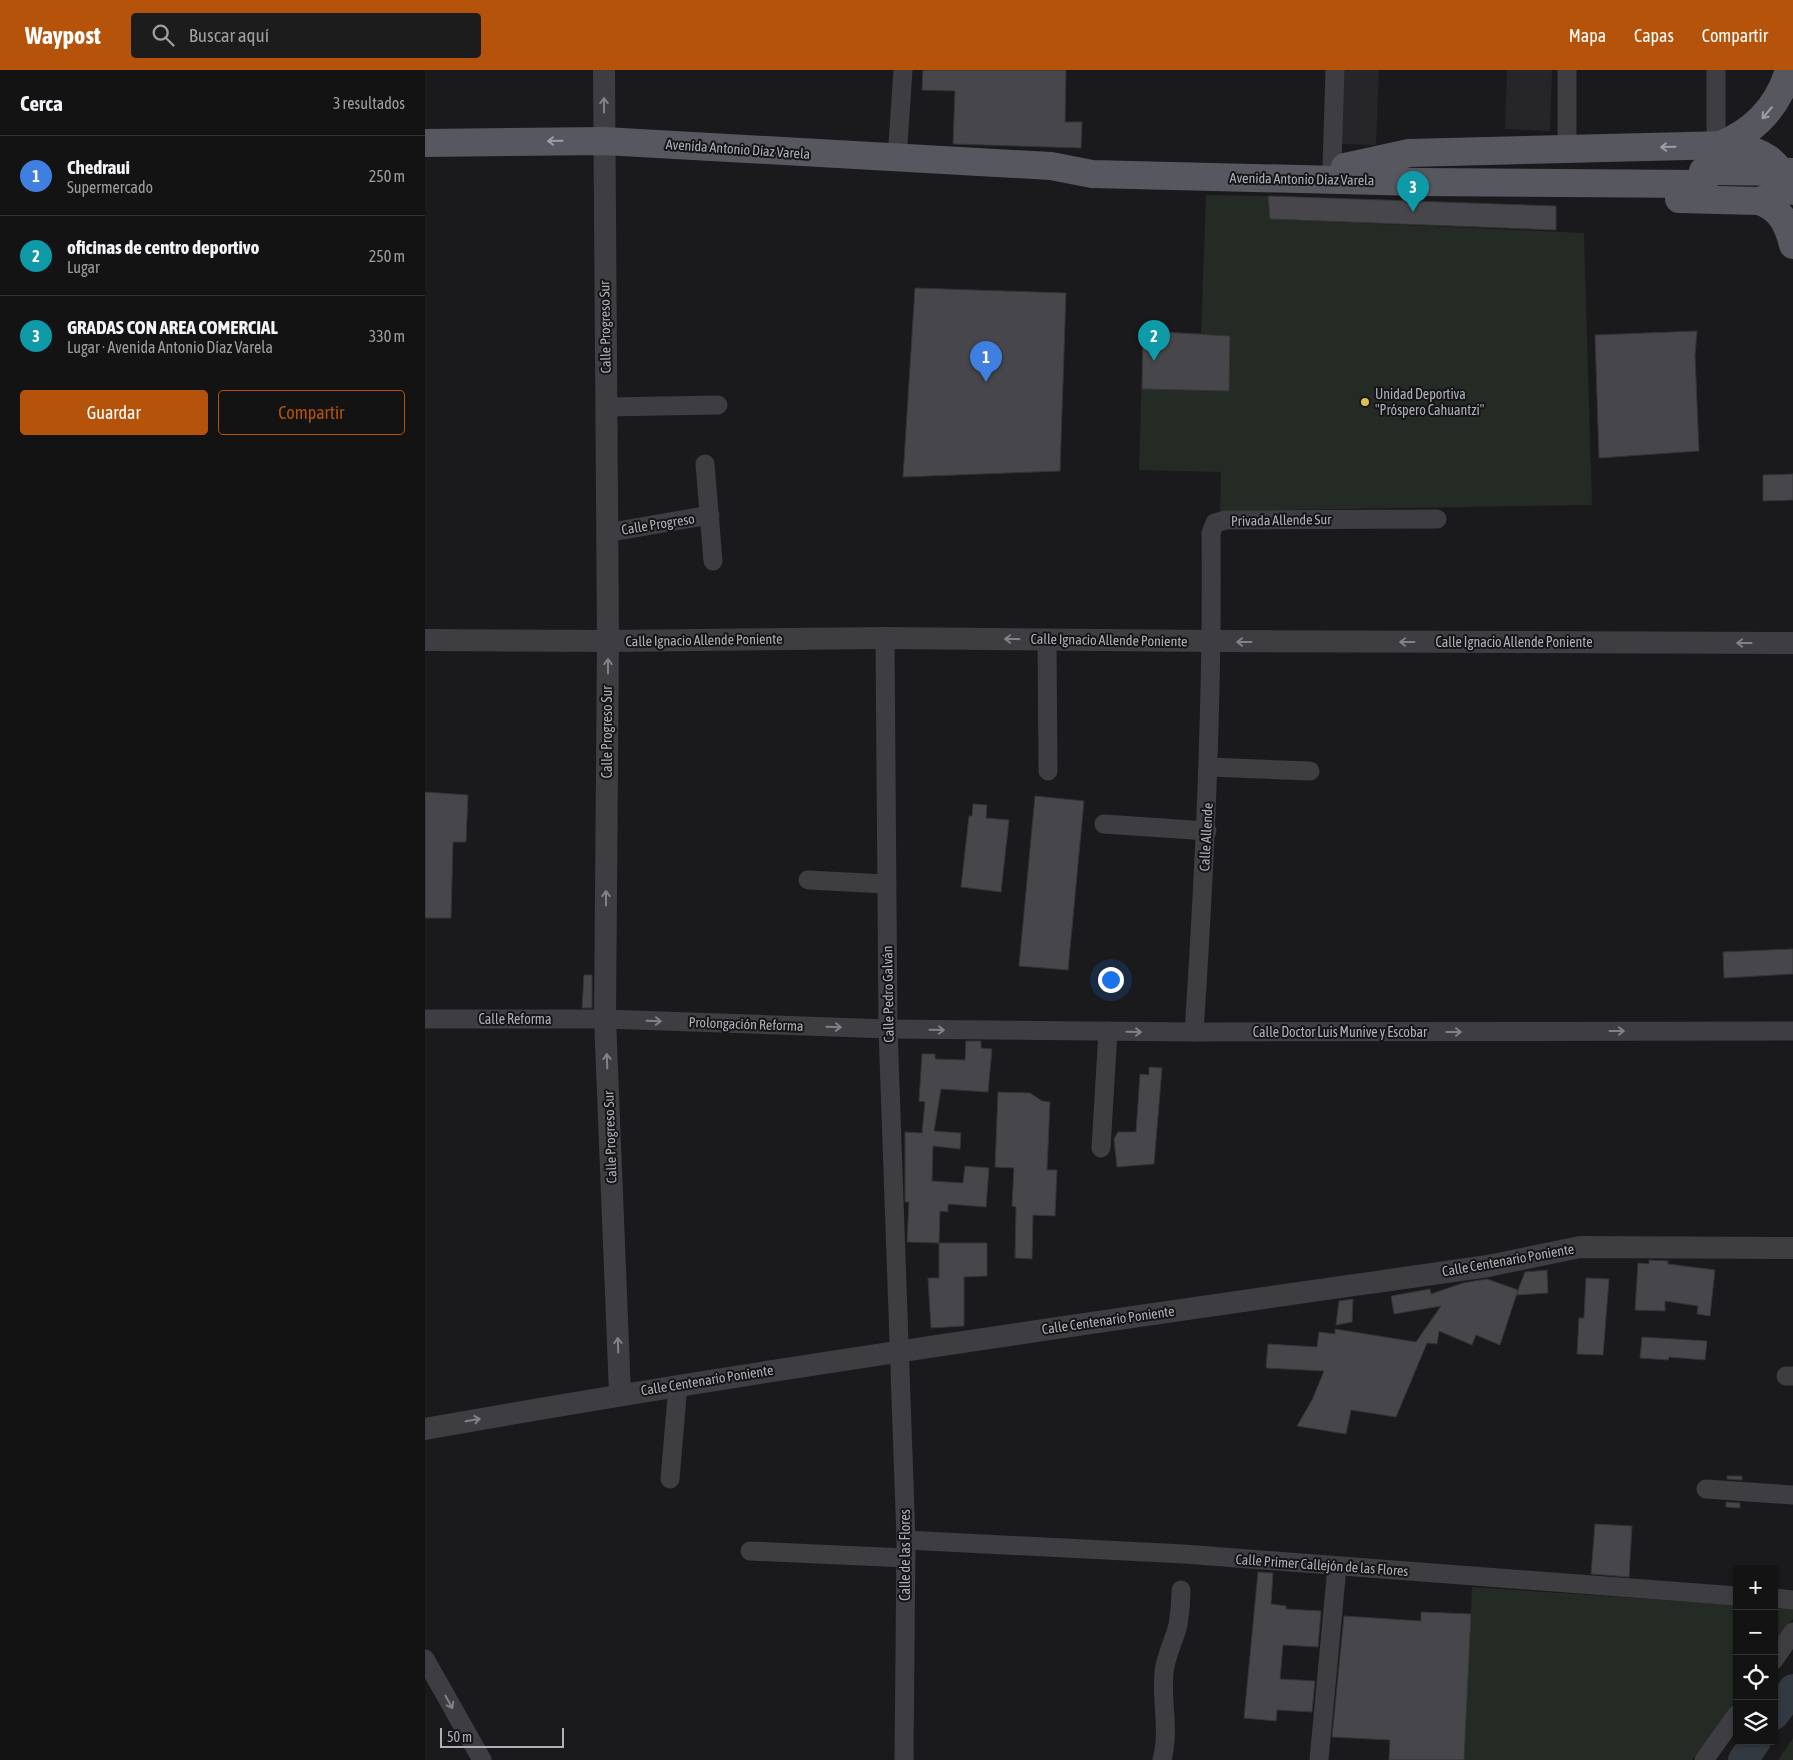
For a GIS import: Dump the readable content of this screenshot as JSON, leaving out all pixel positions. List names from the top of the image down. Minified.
{"streets":{"main road":["Avenida Antonio Díaz Varela"],"street":["Calle Progreso Sur","Privada Allende Sur","Calle Progreso","Calle Ignacio Allende Poniente","Calle Allende","Calle Pedro Galván","Calle Reforma","Prolongación Reforma","Calle Doctor Luis Munive y Escobar","Calle Centenario Poniente","Calle de las Flores","Calle Primer Callejón de las Flores"]},"crossings":[["Avenida Antonio Díaz Varela","Calle Progreso Sur"],["Calle Progreso Sur","Calle Progreso"],["Calle Progreso Sur","Calle Ignacio Allende Poniente"],["Calle Progreso Sur","Calle Reforma"],["Calle Progreso Sur","Prolongación Reforma"],["Calle Progreso Sur","Calle Centenario Poniente"],["Privada Allende Sur","Calle Ignacio Allende Poniente"],["Privada Allende Sur","Calle Allende"],["Calle Ignacio Allende Poniente","Calle Allende"],["Calle Ignacio Allende Poniente","Calle Pedro Galván"],["Calle Allende","Calle Doctor Luis Munive y Escobar"],["Calle Pedro Galván","Prolongación Reforma"],["Calle Pedro Galván","Calle Doctor Luis Munive y Escobar"],["Calle Pedro Galván","Calle Centenario Poniente"],["Calle Pedro Galván","Calle de las Flores"],["Calle Reforma","Prolongación Reforma"],["Prolongación Reforma","Calle Doctor Luis Munive y Escobar"],["Calle Centenario Poniente","Calle de las Flores"],["Calle de las Flores","Calle Primer Callejón de las Flores"]],"one_way":["Calle Progreso Sur","Calle Ignacio Allende Poniente","Prolongación Reforma","Calle Doctor Luis Munive y Escobar"],"places":["Unidad Deportiva \"Próspero Cahuantzi\""],"scale_bar":"50 m","page":{"header":"Waypost","search":"Buscar aquí","nav":["Mapa","Capas","Compartir"],"heading":["Cerca","3 resultados"],"list":[{"mark":"1","name":"Chedraui","note":"Supermercado","value":"250 m"},{"mark":"2","name":"oficinas de centro deportivo","note":"Lugar","value":"250 m"},{"mark":"3","name":"GRADAS CON AREA COMERCIAL","note":"Lugar · Avenida Antonio Díaz Varela","value":"330 m"}],"pins":["3","2","1"],"buttons":["Guardar","Compartir"],"map_buttons":["+","−"],"scale":"50 m"}}
